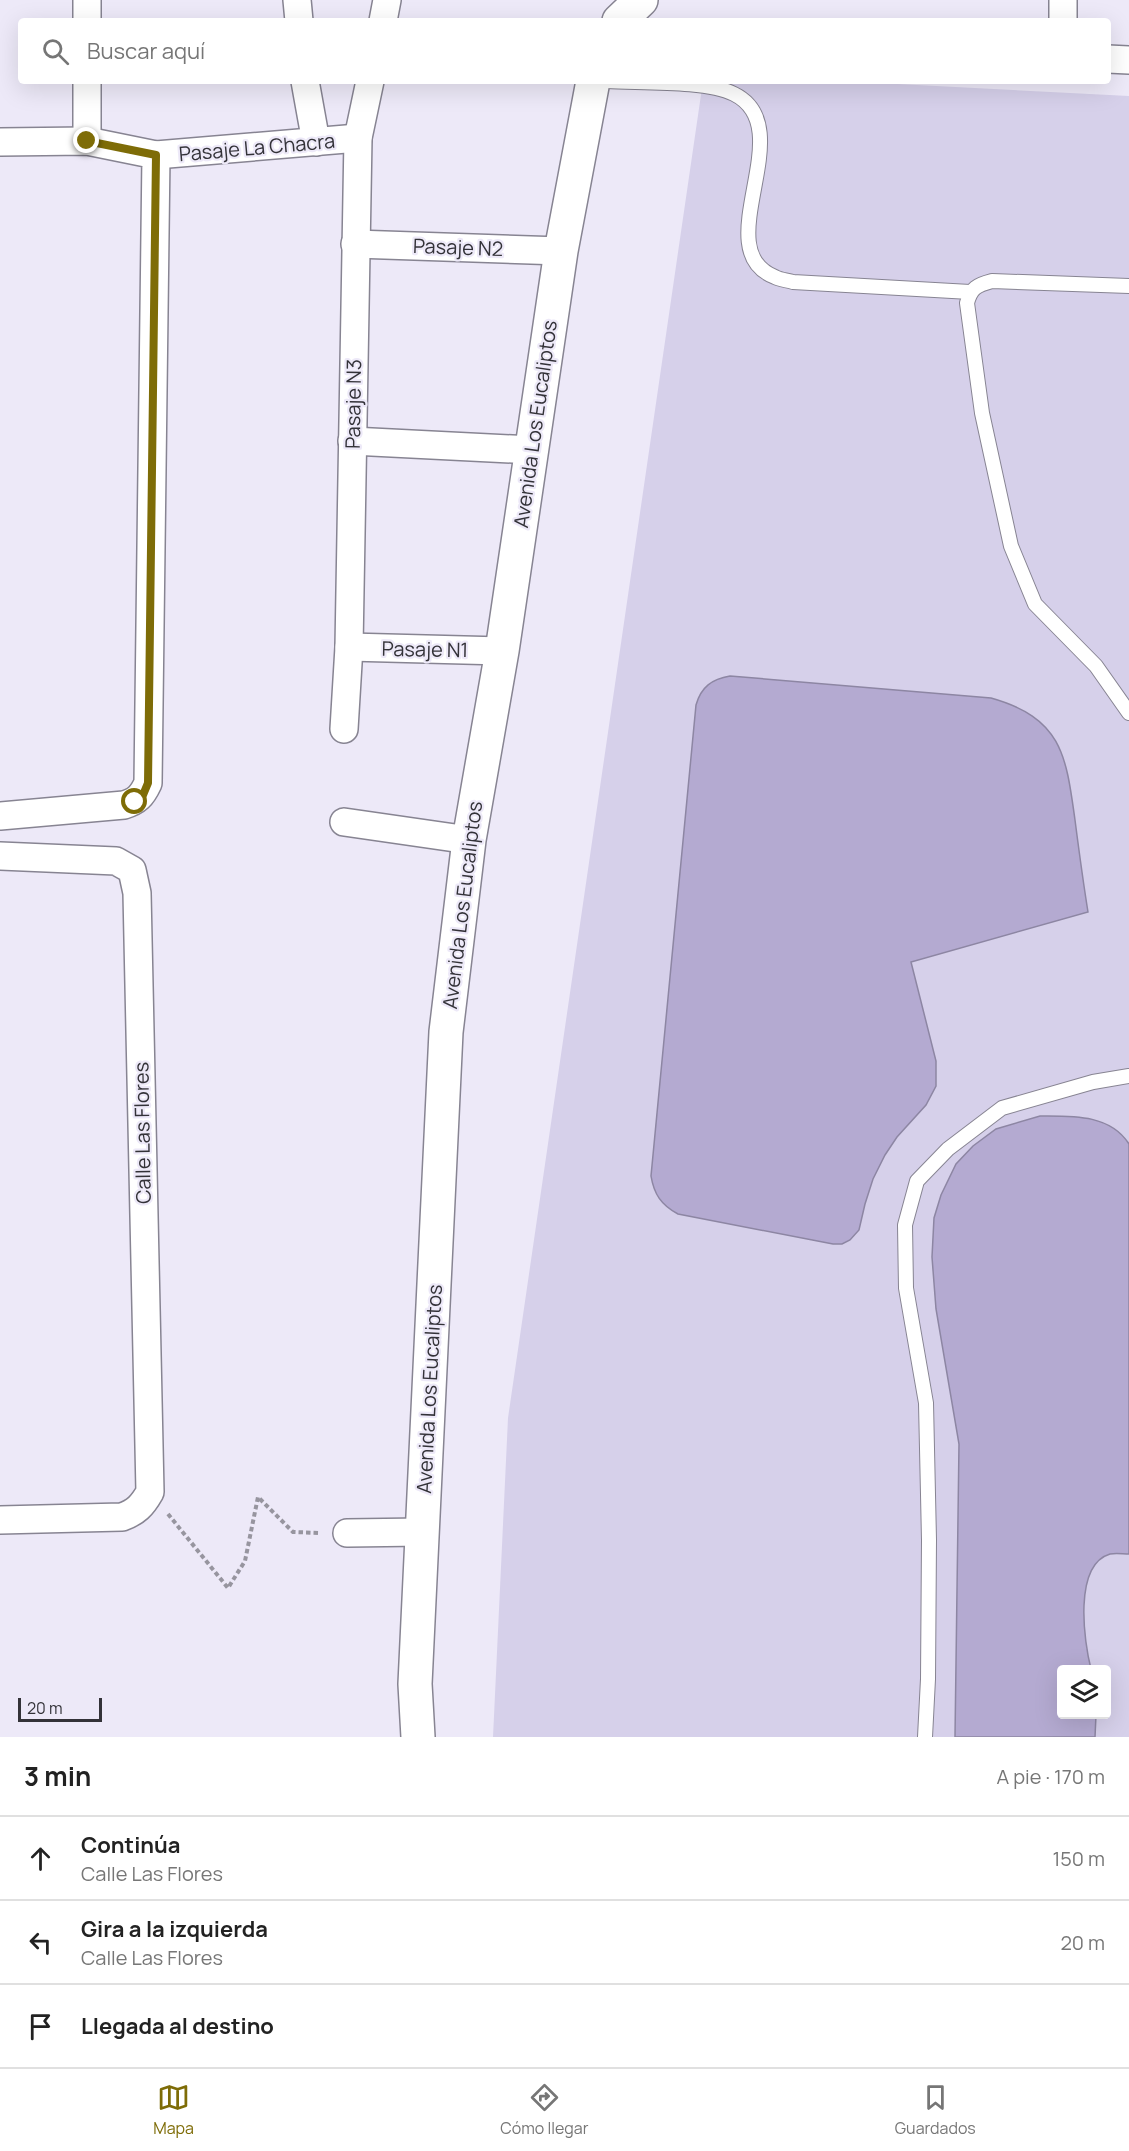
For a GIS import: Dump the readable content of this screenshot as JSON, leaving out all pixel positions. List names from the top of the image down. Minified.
{"streets":{"street":["Pasaje La Chacra","Pasaje N2","Pasaje N3","Avenida Los Eucaliptos","Pasaje N1","Calle Las Flores"]},"crossings":[["Pasaje La Chacra","Pasaje N3"],["Pasaje N2","Pasaje N3"],["Pasaje N2","Avenida Los Eucaliptos"],["Pasaje N3","Pasaje N1"],["Avenida Los Eucaliptos","Pasaje N1"]],"scale_bar":"20 m","page":{"search":"Buscar aquí","scale":"20 m","heading":["3 min","A pie · 170 m"],"list":[["Continúa","Calle Las Flores","150 m"],["Gira a la izquierda","Calle Las Flores","20 m"],"Llegada al destino"],"nav":["Mapa","Cómo llegar","Guardados"]}}
